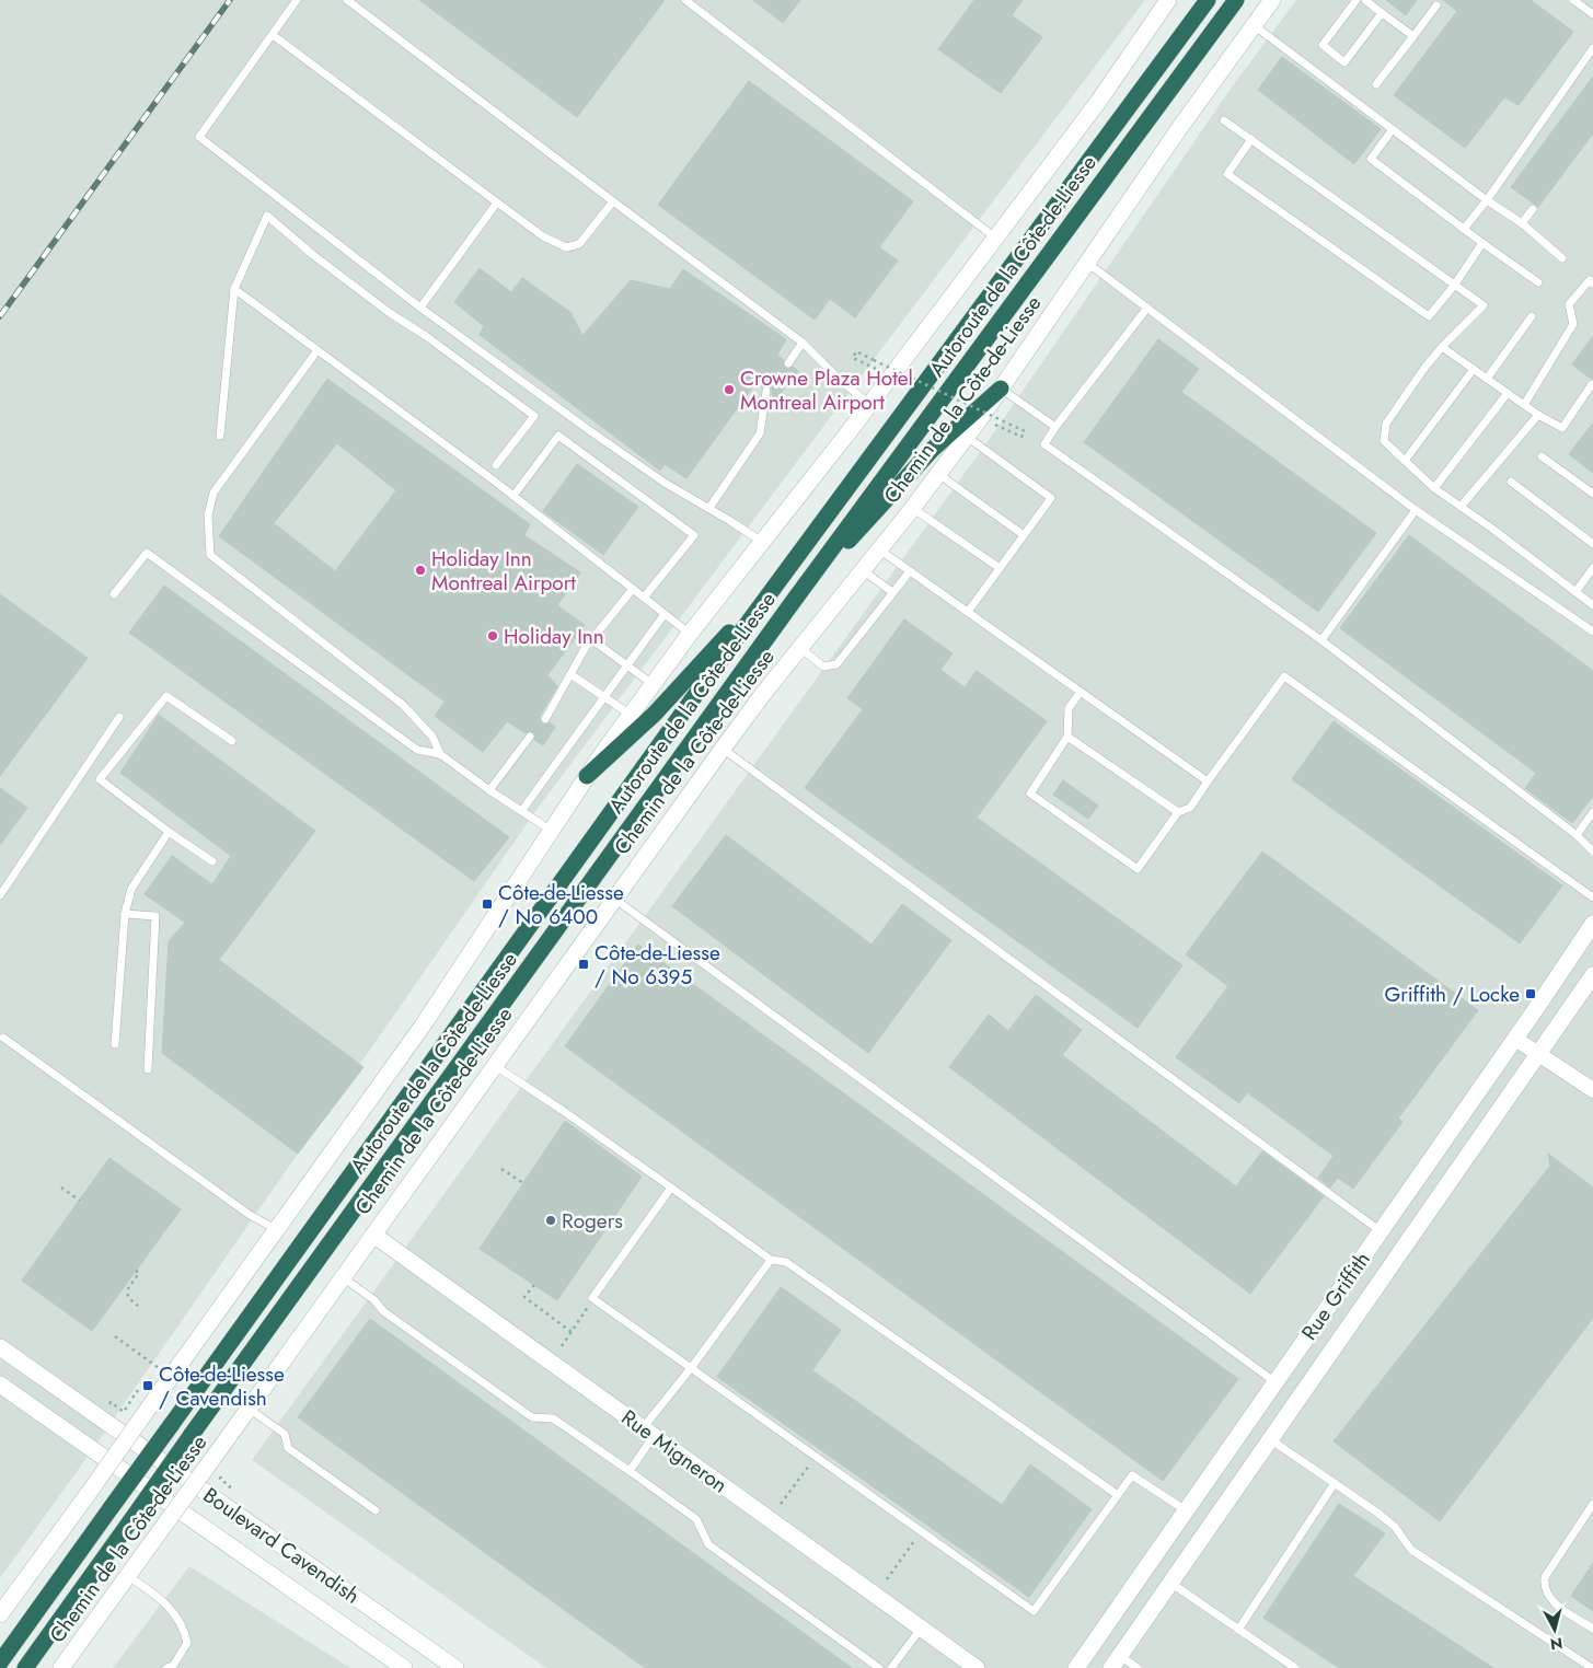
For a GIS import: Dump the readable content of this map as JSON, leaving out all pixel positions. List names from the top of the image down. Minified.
{"streets":{"highway":["Autoroute de la Côte-de-Liesse","Chemin de la Côte-de-Liesse"],"main road":["Rue Griffith","Rue Migneron","Boulevard Cavendish"]},"crossings":[["Autoroute de la Côte-de-Liesse","Chemin de la Côte-de-Liesse"],["Chemin de la Côte-de-Liesse","Rue Migneron"]],"places":{"other":["Crowne Plaza Hotel Montreal Airport","Holiday Inn Montreal Airport","Holiday Inn","Rogers"],"transit":["Côte-de-Liesse / No 6400","Côte-de-Liesse / No 6395","Griffith / Locke","Côte-de-Liesse / Cavendish"]},"north":"bottom"}
